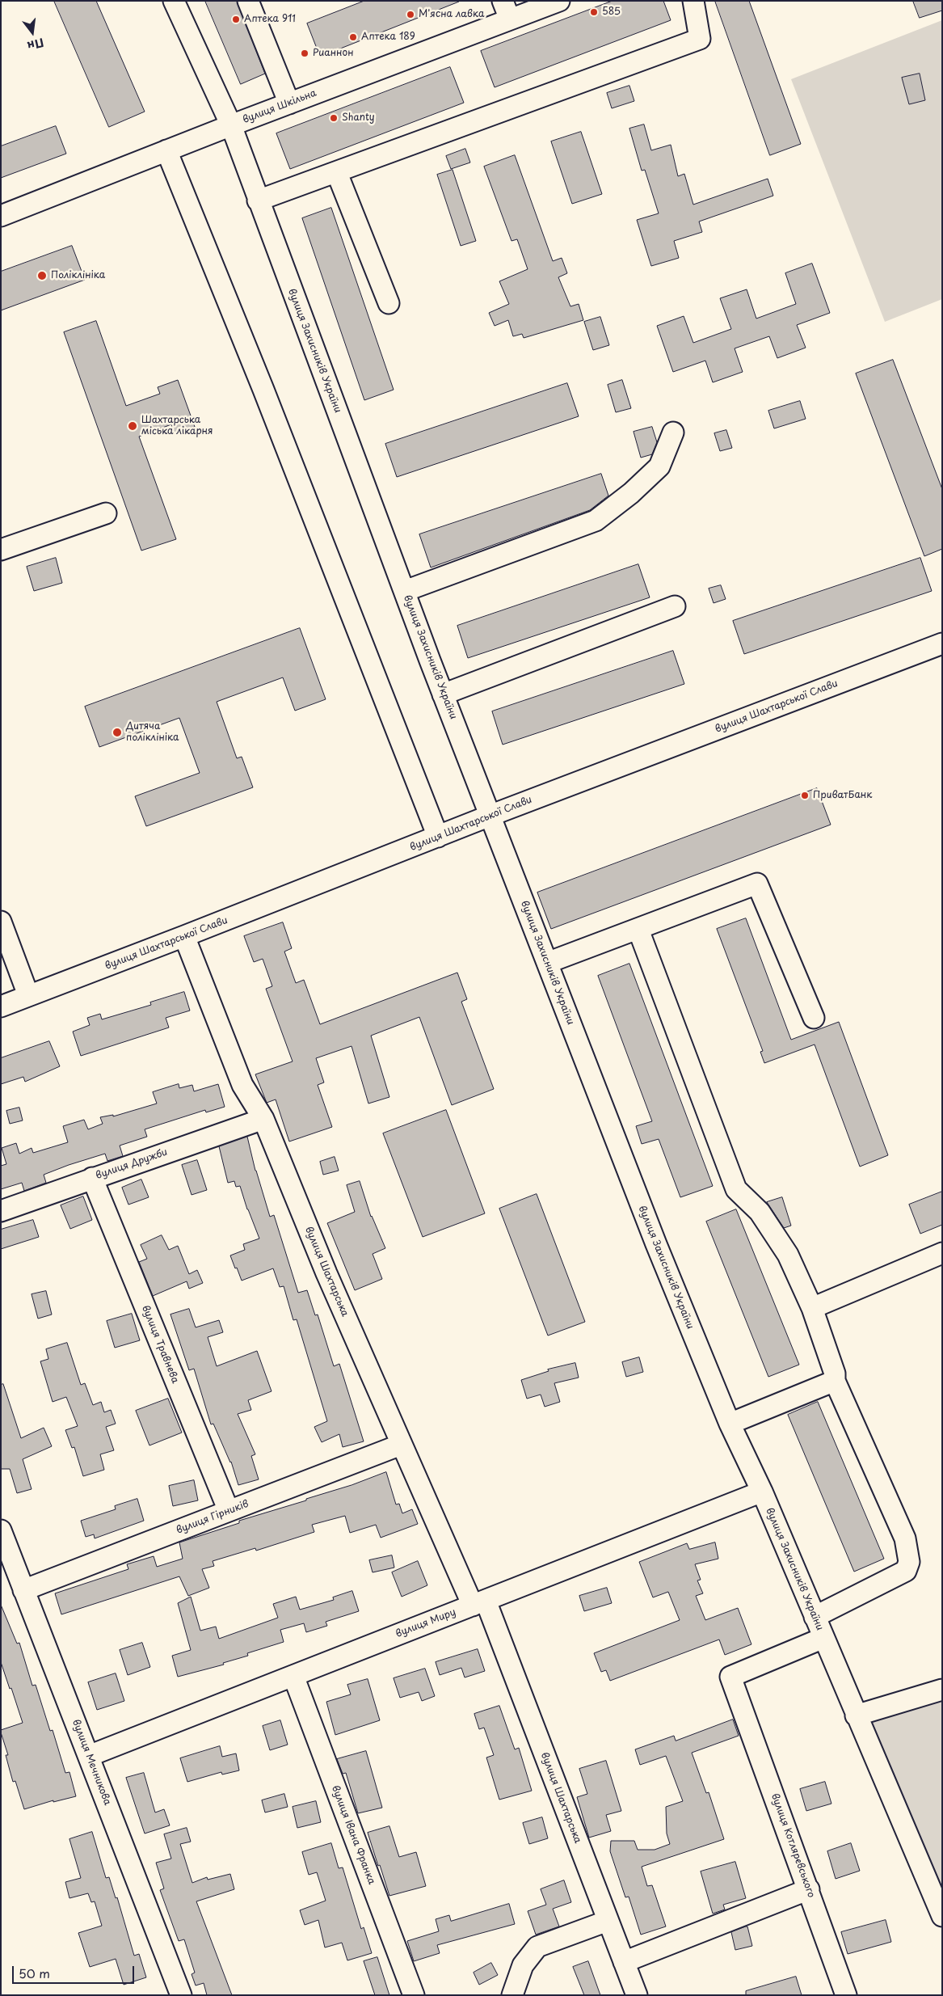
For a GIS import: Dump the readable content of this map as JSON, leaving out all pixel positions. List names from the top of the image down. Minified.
{"streets":{"street":["вулиця Шкільна","вулиця Захисників України","вулиця Шахтарської Слави","вулиця Дружби","вулиця Шахтарська","вулиця Травнева","вулиця Гірників","вулиця Миру","вулиця Мечникова","вулиця Івана Франка","вулиця Котляревського"]},"crossings":[["вулиця Шкільна","вулиця Захисників України"],["вулиця Захисників України","вулиця Шахтарської Слави"],["вулиця Захисників України","вулиця Миру"],["вулиця Захисників України","вулиця Котляревського"],["вулиця Шахтарської Слави","вулиця Шахтарська"],["вулиця Дружби","вулиця Шахтарська"],["вулиця Дружби","вулиця Травнева"],["вулиця Шахтарська","вулиця Гірників"],["вулиця Шахтарська","вулиця Миру"],["вулиця Травнева","вулиця Гірників"],["вулиця Гірників","вулиця Мечникова"],["вулиця Миру","вулиця Мечникова"],["вулиця Миру","вулиця Івана Франка"]],"places":["585","М'ясна лавка","Аптека 911","Аптека 189","Рианнон","Shanty","Поліклініка","Шахтарська міська лікарня","Дитяча поліклініка","ПриватБанк"],"scale_bar":"50 m","north":"bottom"}
